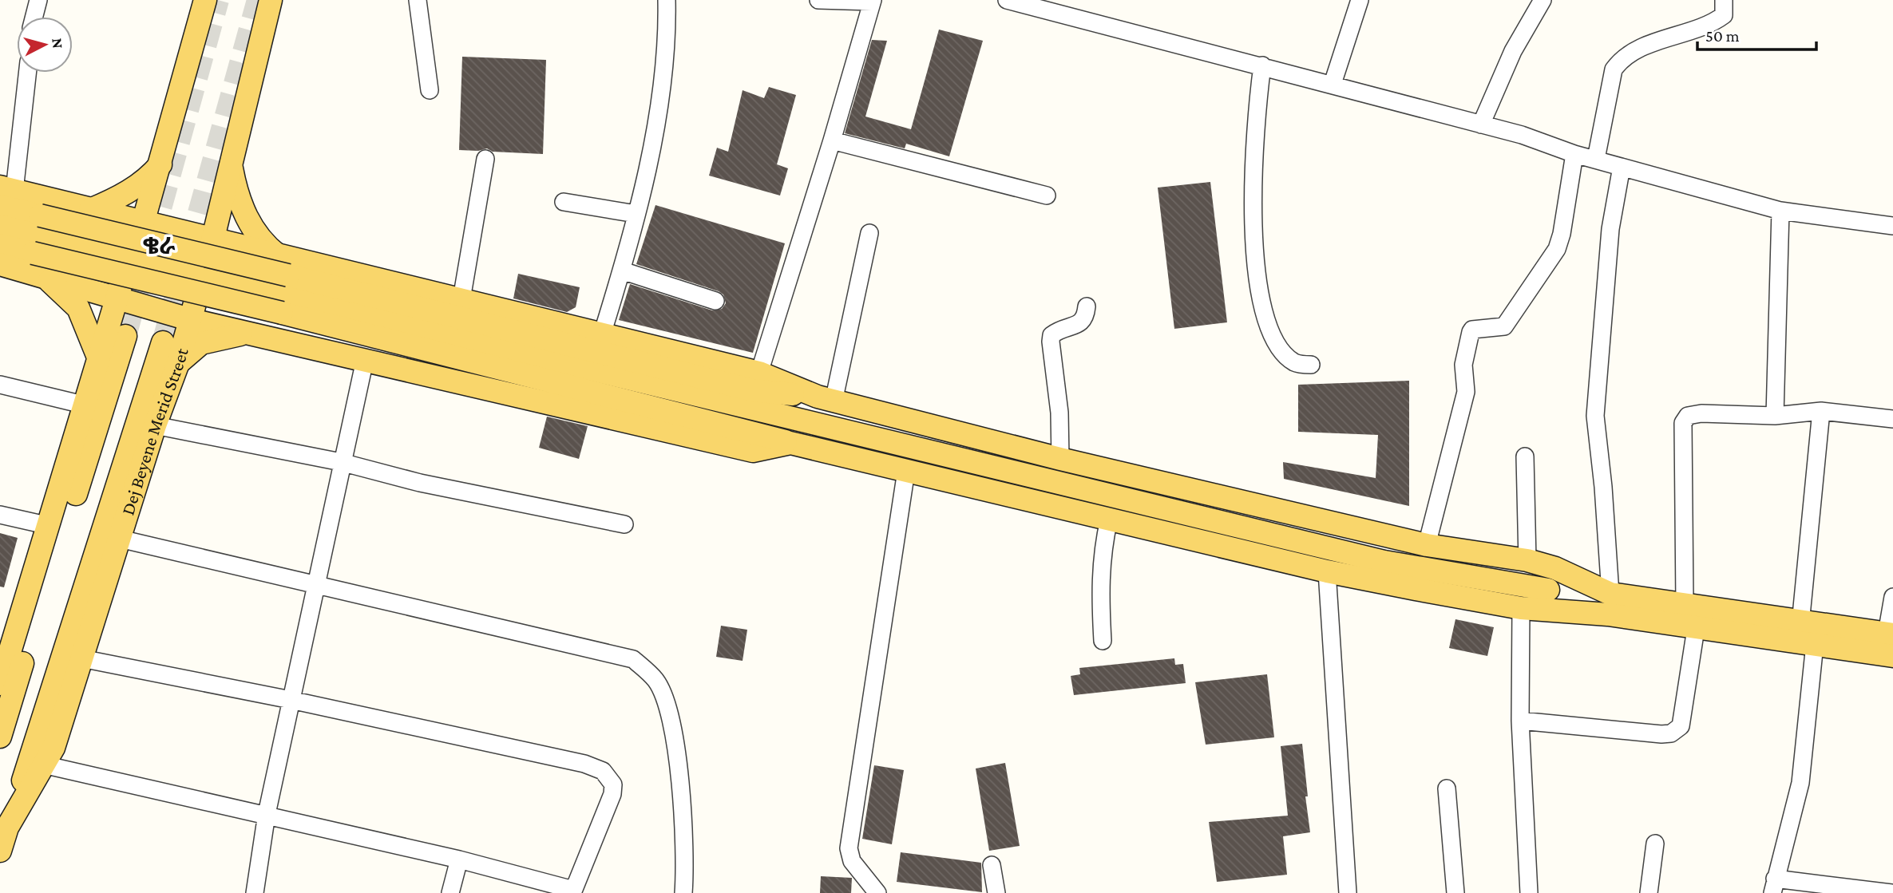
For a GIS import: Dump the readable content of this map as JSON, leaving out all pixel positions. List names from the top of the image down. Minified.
{"streets":{"main road":["Dej Beyene Merid Street"]},"districts":["ቄራ"],"scale_bar":"50 m","north":"right"}
